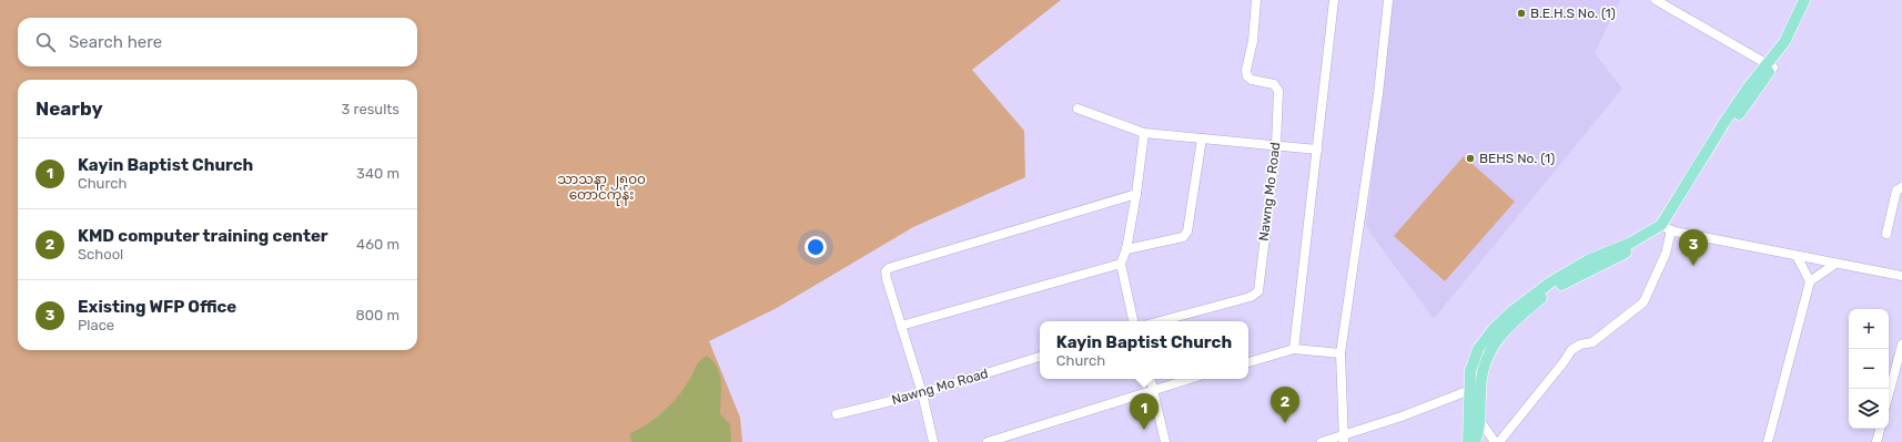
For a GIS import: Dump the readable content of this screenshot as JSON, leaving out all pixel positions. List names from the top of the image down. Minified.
{"streets":{"street":["Nawng Mo Road"]},"parks":["သာသနာ ၂၅၀၀ တောင်ကုန်း"],"places":["B.E.H.S No. (1)","BEHS No. (1)"],"page":{"search":"Search here","heading":["Nearby","3 results"],"list":[{"mark":"1","name":"Kayin Baptist Church","note":"Church","value":"340 m"},{"mark":"2","name":"KMD computer training center","note":"School","value":"460 m"},{"mark":"3","name":"Existing WFP Office","note":"Place","value":"800 m"}],"pins":["3","2","1"],"map_buttons":["+","−"],"popup":["Kayin Baptist Church","Church"]}}
